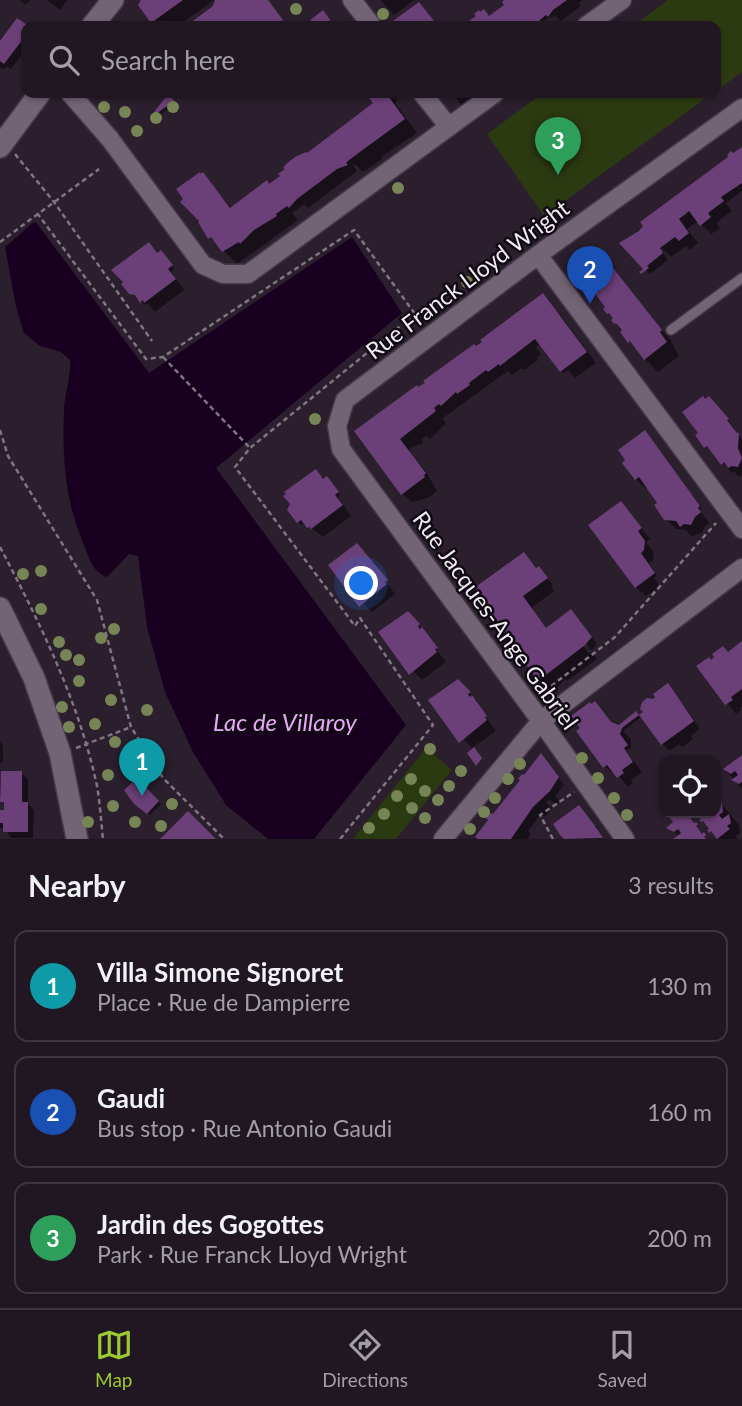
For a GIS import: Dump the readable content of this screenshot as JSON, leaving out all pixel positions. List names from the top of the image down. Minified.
{"streets":{"street":["Rue Franck Lloyd Wright","Rue Jacques-Ange Gabriel"]},"crossings":[["Rue Franck Lloyd Wright","Rue Jacques-Ange Gabriel"]],"water":["Lac de Villaroy"],"page":{"search":"Search here","pins":["3","2","1"],"heading":["Nearby","3 results"],"list":[{"mark":"1","name":"Villa Simone Signoret","note":"Place · Rue de Dampierre","value":"130 m"},{"mark":"2","name":"Gaudi","note":"Bus stop · Rue Antonio Gaudi","value":"160 m"},{"mark":"3","name":"Jardin des Gogottes","note":"Park · Rue Franck Lloyd Wright","value":"200 m"}],"nav":["Map","Directions","Saved"]}}
